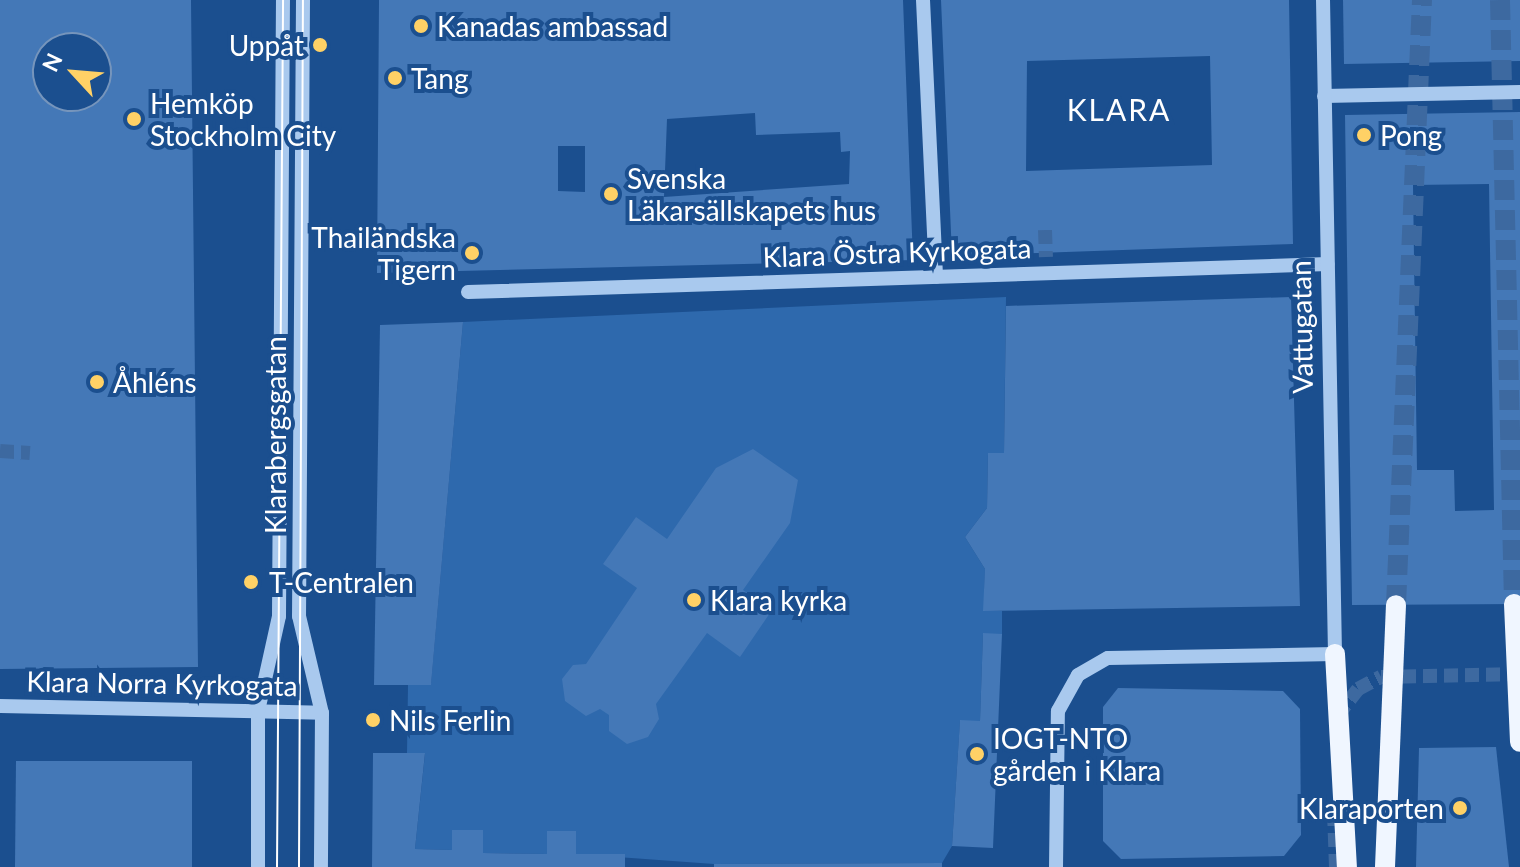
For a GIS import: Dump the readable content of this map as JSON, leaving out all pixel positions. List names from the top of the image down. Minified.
{"streets":{"street":["Klara Östra Kyrkogata","Vattugatan","Klarabergsgatan","Klara Norra Kyrkogata"]},"crossings":[["Klara Östra Kyrkogata","Vattugatan"],["Klarabergsgatan","Klara Norra Kyrkogata"]],"districts":["KLARA"],"places":["Kanadas ambassad","Uppåt","Tang","Hemköp Stockholm City","Pong","Svenska Läkarsällskapets hus","Thailändska Tigern","Åhléns","T-Centralen","Klara kyrka","Nils Ferlin","IOGT-NTO gården i Klara","Klaraporten"],"north":"top left"}
